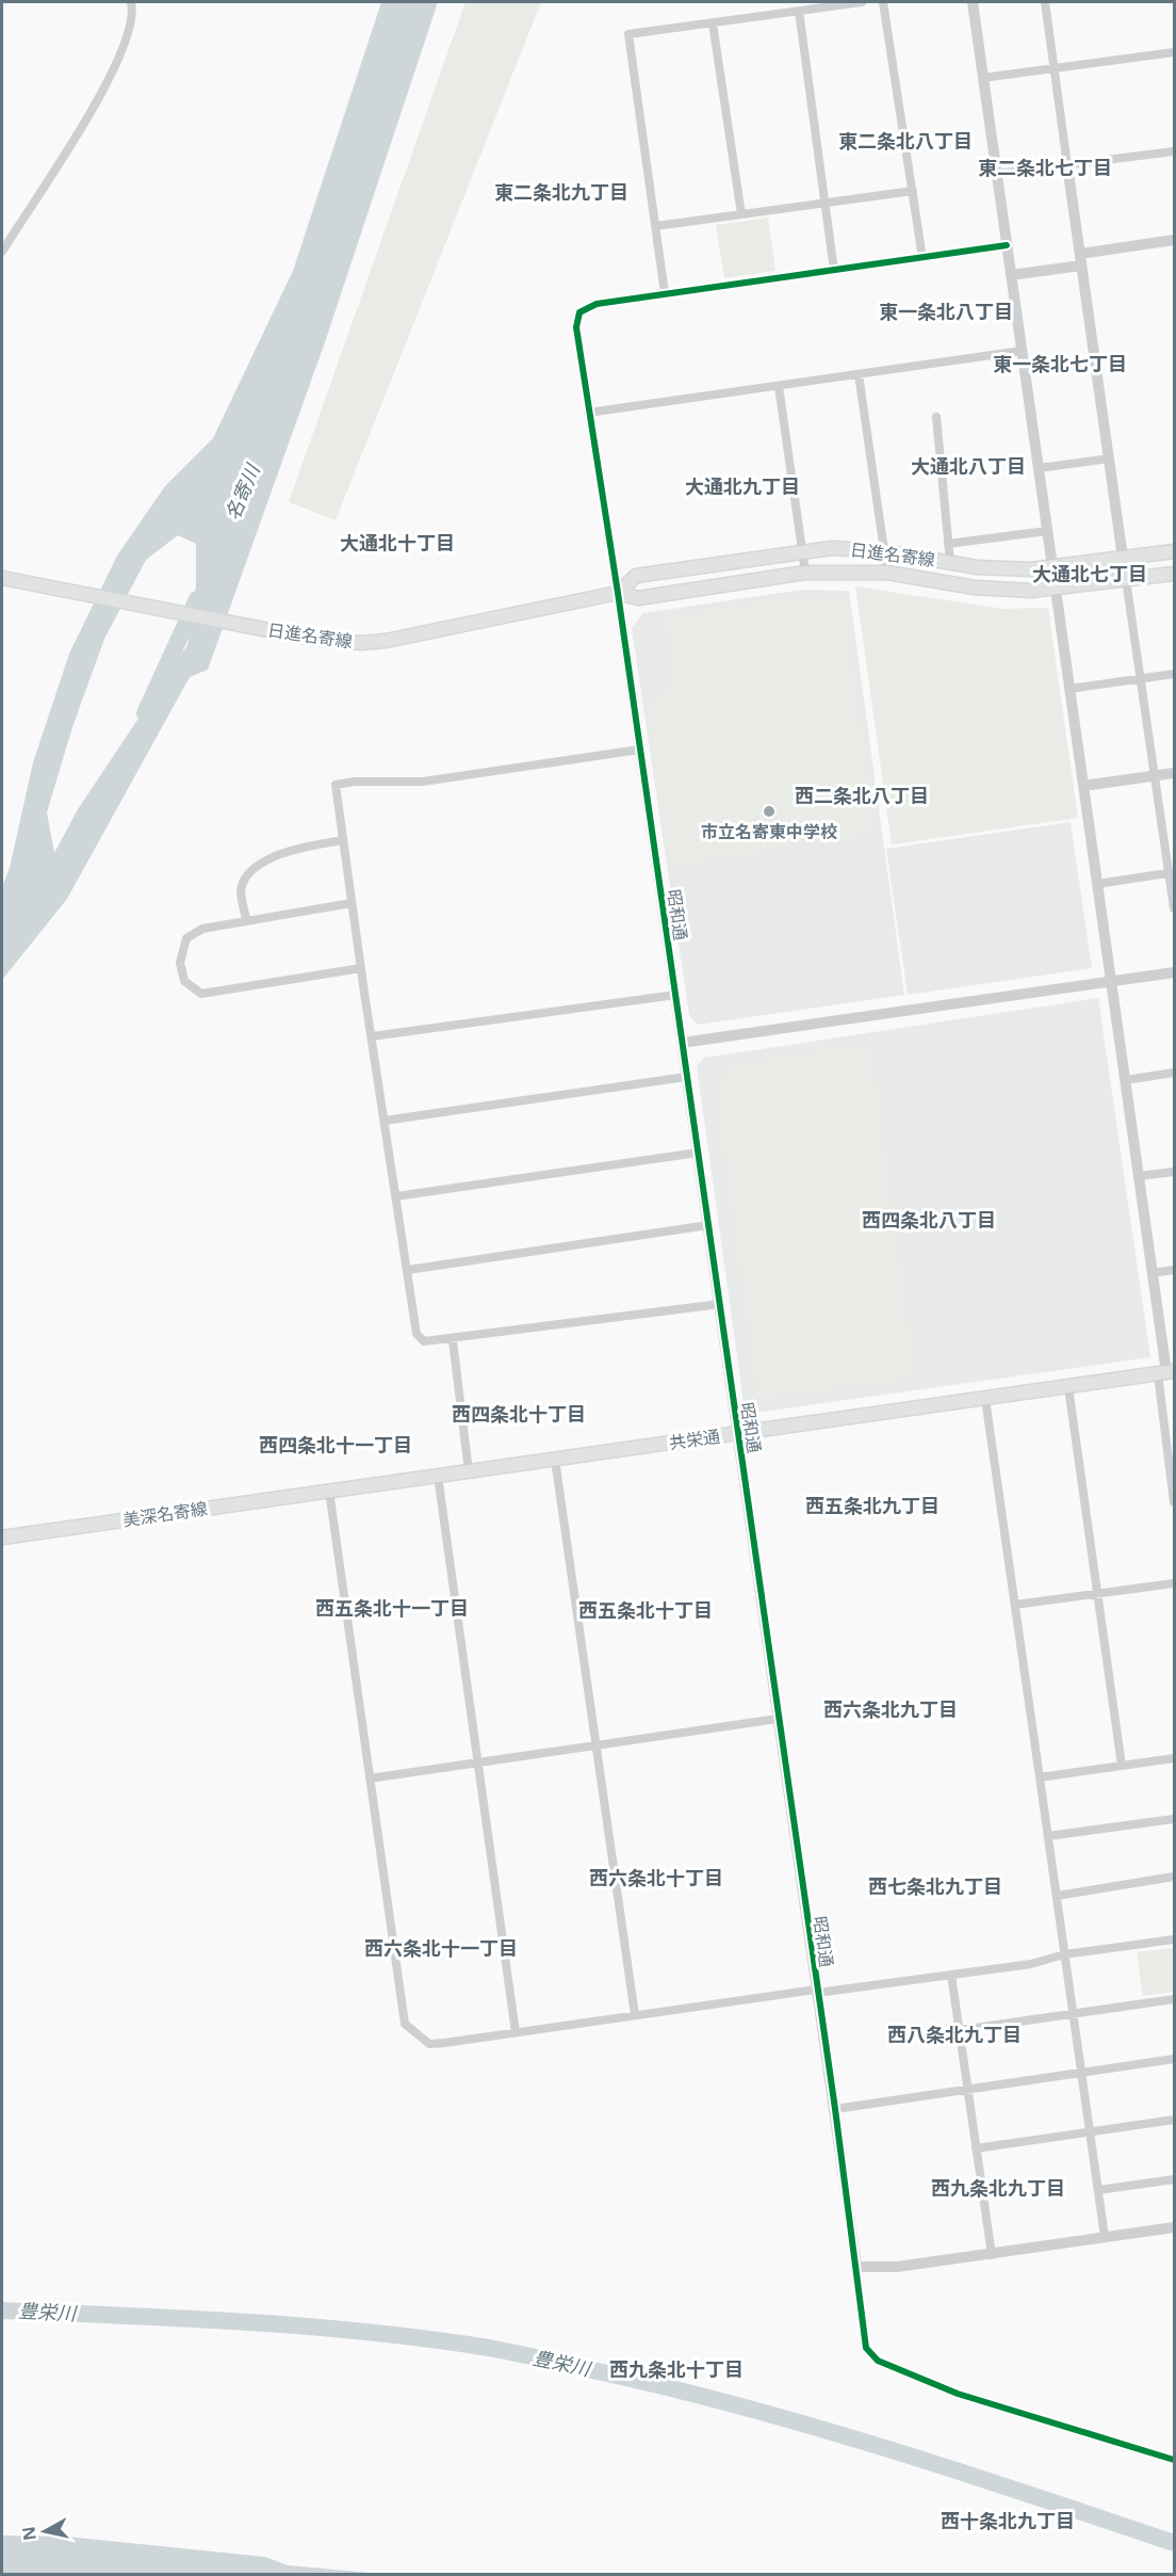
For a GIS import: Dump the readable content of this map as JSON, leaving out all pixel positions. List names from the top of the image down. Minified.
{"streets":{"main road":["日進名寄線","共栄通","美深名寄線"],"street":["昭和通"]},"crossings":[["日進名寄線","昭和通"],["昭和通","共栄通"],["共栄通","美深名寄線"]],"districts":["東二条北八丁目","東二条北七丁目","東二条北九丁目","東一条北八丁目","東一条北七丁目","大通北八丁目","大通北九丁目","大通北十丁目","大通北七丁目","西二条北八丁目","西四条北八丁目","西四条北十丁目","西四条北十一丁目","西五条北九丁目","西五条北十一丁目","西五条北十丁目","西六条北九丁目","西六条北十丁目","西七条北九丁目","西六条北十一丁目","西八条北九丁目","西九条北九丁目","西九条北十丁目","西十条北九丁目"],"water":["名寄川","豊栄川"],"places":["市立名寄東中学校"],"north":"left"}
